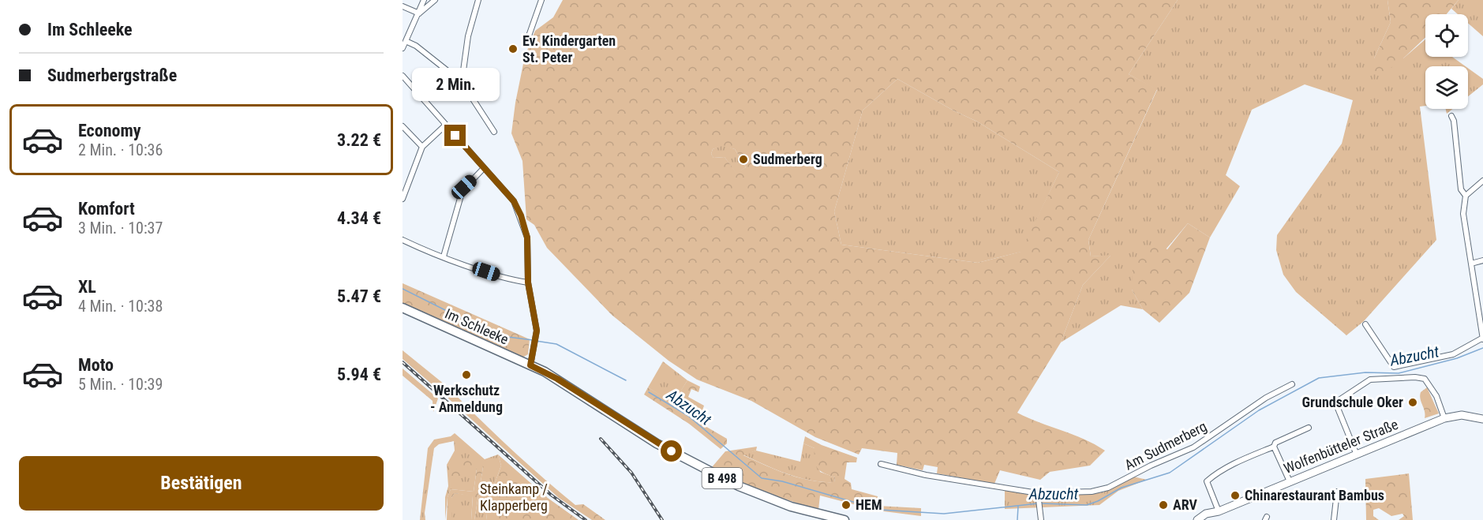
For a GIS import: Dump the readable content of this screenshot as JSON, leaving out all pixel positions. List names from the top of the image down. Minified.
{"streets":{"main road":["Im Schleeke","Wolfenbütteler Straße","B 498"],"street":["Am Sudmerberg"]},"water":["Abzucht"],"parks":["Steinkamp / Klapperberg"],"places":["Ev. Kindergarten St. Peter","Sudmerberg","Werkschutz - Anmeldung","Grundschule Oker","Chinarestaurant Bambus","HEM","ARV"],"page":{"banner":["Im Schleeke","Sudmerbergstraße"],"bubble":"2 Min.","list":[{"name":"Economy","note":"2 Min. · 10:36","value":"3.22 €"},{"name":"Komfort","note":"3 Min. · 10:37","value":"4.34 €"},{"name":"XL","note":"4 Min. · 10:38","value":"5.47 €"},{"name":"Moto","note":"5 Min. · 10:39","value":"5.94 €"}],"buttons":"Bestätigen"}}
